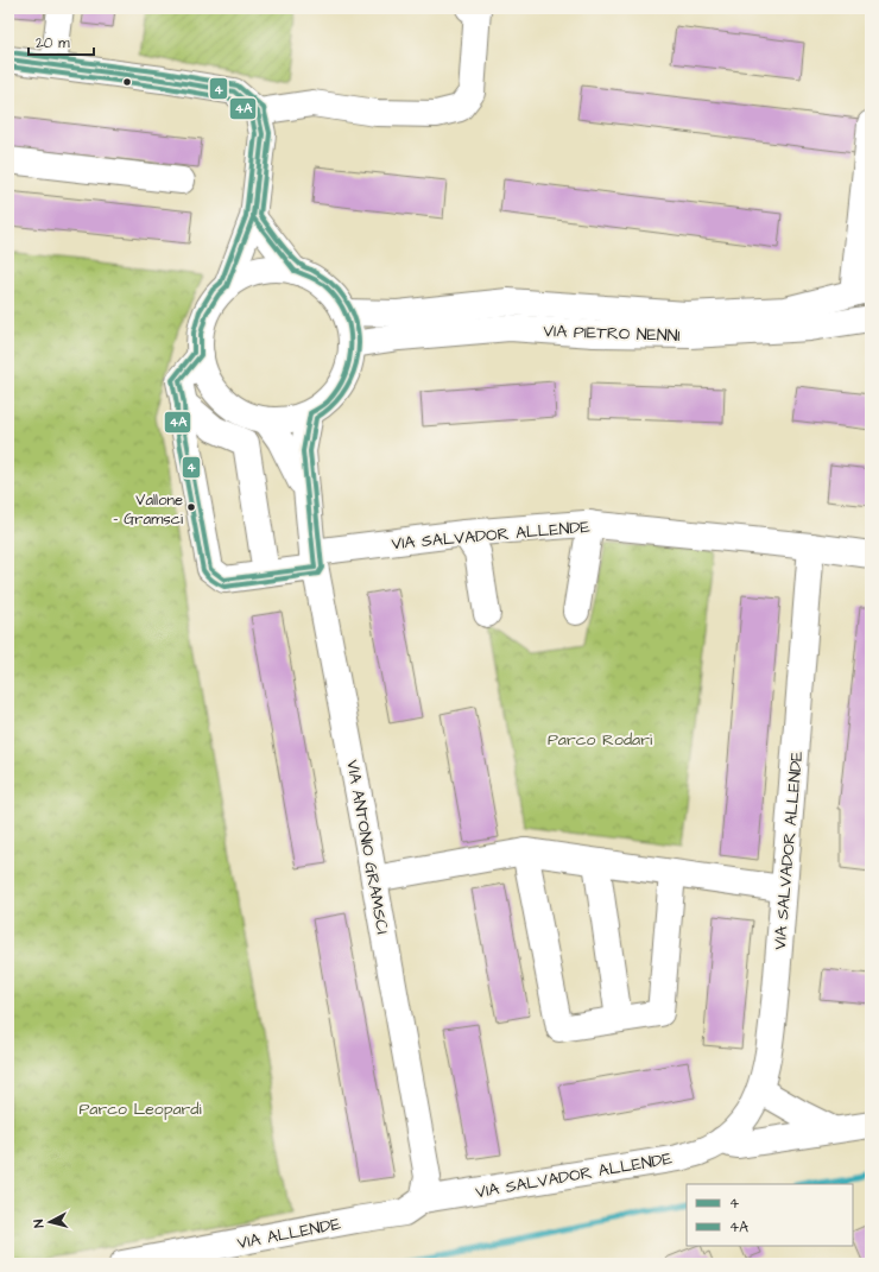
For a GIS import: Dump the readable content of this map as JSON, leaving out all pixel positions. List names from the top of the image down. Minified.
{"streets":{"street":["VIA PIETRO NENNI","VIA SALVADOR ALLENDE","VIA ANTONIO GRAMSCI","VIA ALLENDE"]},"crossings":[["VIA PIETRO NENNI","VIA SALVADOR ALLENDE"],["VIA PIETRO NENNI","VIA ANTONIO GRAMSCI"],["VIA SALVADOR ALLENDE","VIA ANTONIO GRAMSCI"],["VIA SALVADOR ALLENDE","VIA ALLENDE"],["VIA ANTONIO GRAMSCI","VIA ALLENDE"]],"parks":["Parco Rodari","Parco Leopardi"],"places":["Vallone - Gramsci"],"lines":["transit line 4A","transit line 4"],"legend":["4","4A"],"scale_bar":"20 m","north":"left"}
